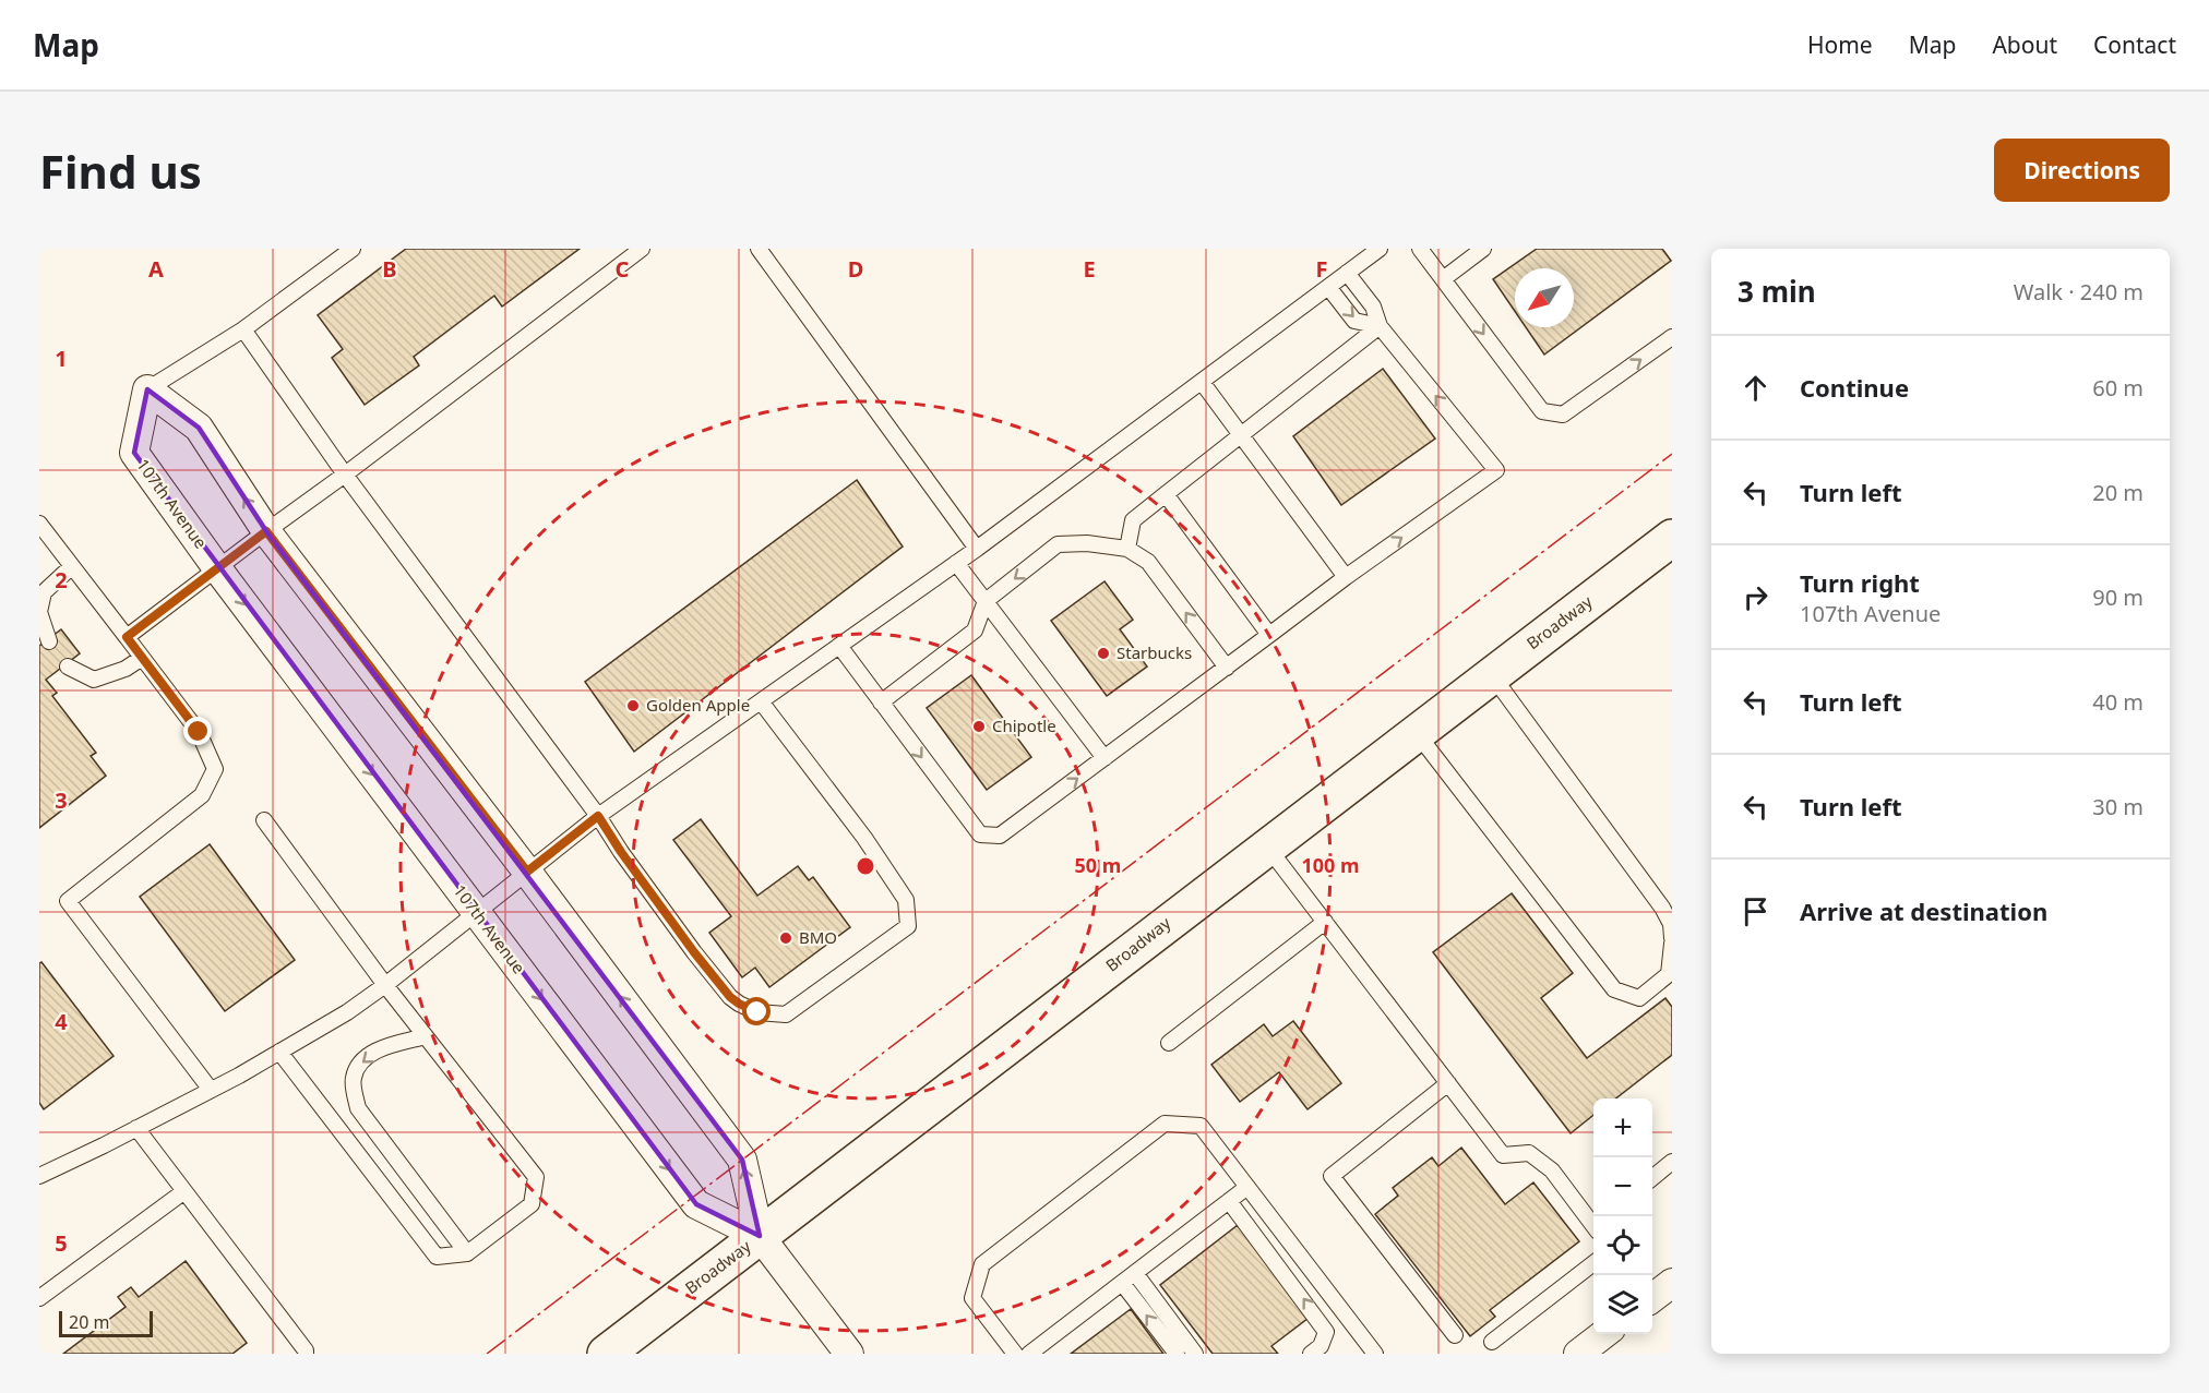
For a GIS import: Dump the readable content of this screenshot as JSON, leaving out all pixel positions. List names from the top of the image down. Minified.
{"streets":{"main road":["Broadway"],"street":["107th Avenue"]},"crossings":[["107th Avenue","Broadway"]],"places":["Starbucks","Golden Apple","Chipotle","BMO"],"scale_bar":"20 m","north":"bottom left","page":{"header":"Map","nav":["Home","Map","About","Contact"],"buttons":"Directions","title":"Find us","heading":["3 min","Walk · 240 m"],"list":[["Continue","60 m"],["Turn left","20 m"],["Turn right","107th Avenue","90 m"],["Turn left","40 m"],["Turn left","30 m"],"Arrive at destination"],"map_buttons":["+","−"],"scale":"20 m"},"grid":{"columns":["A","B","C","D","E","F"],"rows":["1","2","3","4","5"]},"rings":["50 m","100 m"]}
